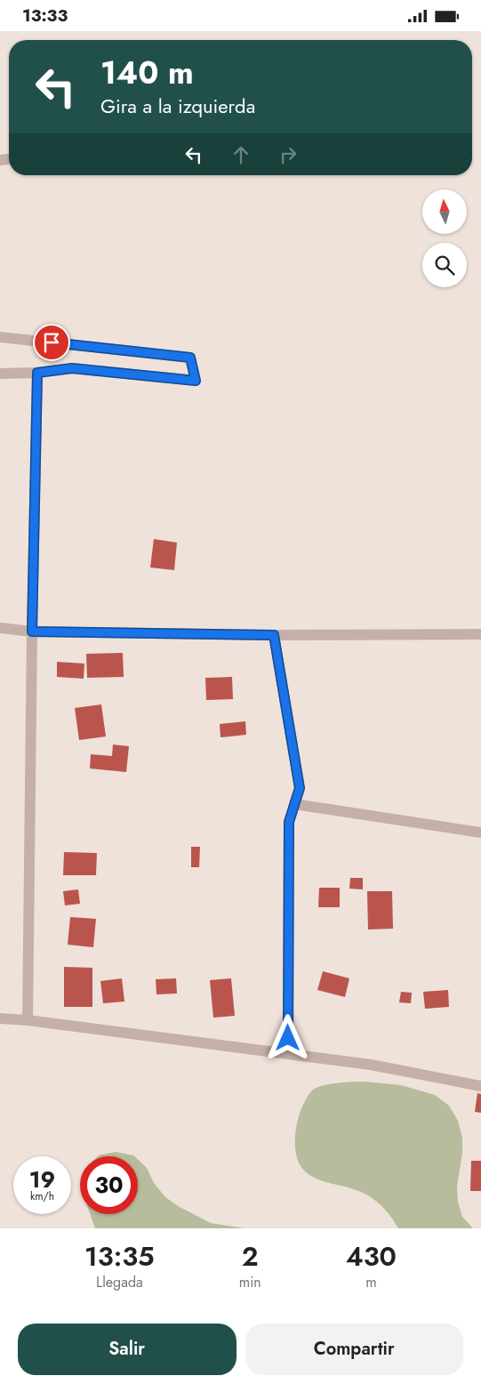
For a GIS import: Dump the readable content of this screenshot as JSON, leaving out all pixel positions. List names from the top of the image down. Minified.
{"north":"top","page":{"status":"13:33","turn":["140 m","Gira a la izquierda"],"speed":"19 km/h","limit":"30","eta":["13:35","Llegada","2","min","430","m"],"buttons":["Salir","Compartir"]}}
